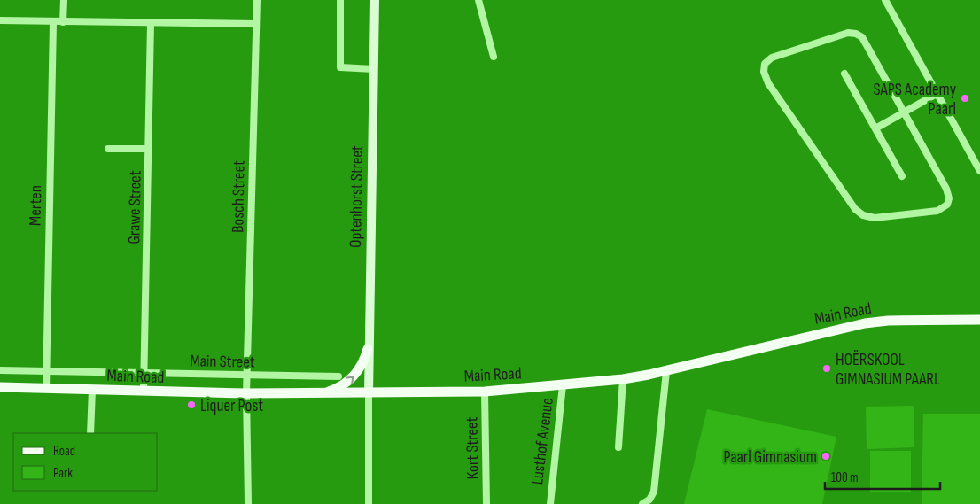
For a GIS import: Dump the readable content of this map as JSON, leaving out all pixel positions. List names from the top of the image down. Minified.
{"streets":{"main road":["Optenhorst Street","Main Road"],"street":["Bosch Street","Merten","Grawe Street","Main Street","Lusthof Avenue","Kort Street"]},"crossings":[["Bosch Street","Main Road"],["Bosch Street","Main Street"],["Optenhorst Street","Main Road"],["Merten","Main Road"],["Merten","Main Street"],["Grawe Street","Main Road"],["Grawe Street","Main Street"],["Main Road","Lusthof Avenue"],["Main Road","Kort Street"]],"places":["SAPS Academy Paarl","HOËRSKOOL GIMNASIUM PAARL","Liquer Post","Paarl Gimnasium"],"legend":["Road","Park"],"scale_bar":"100 m"}
